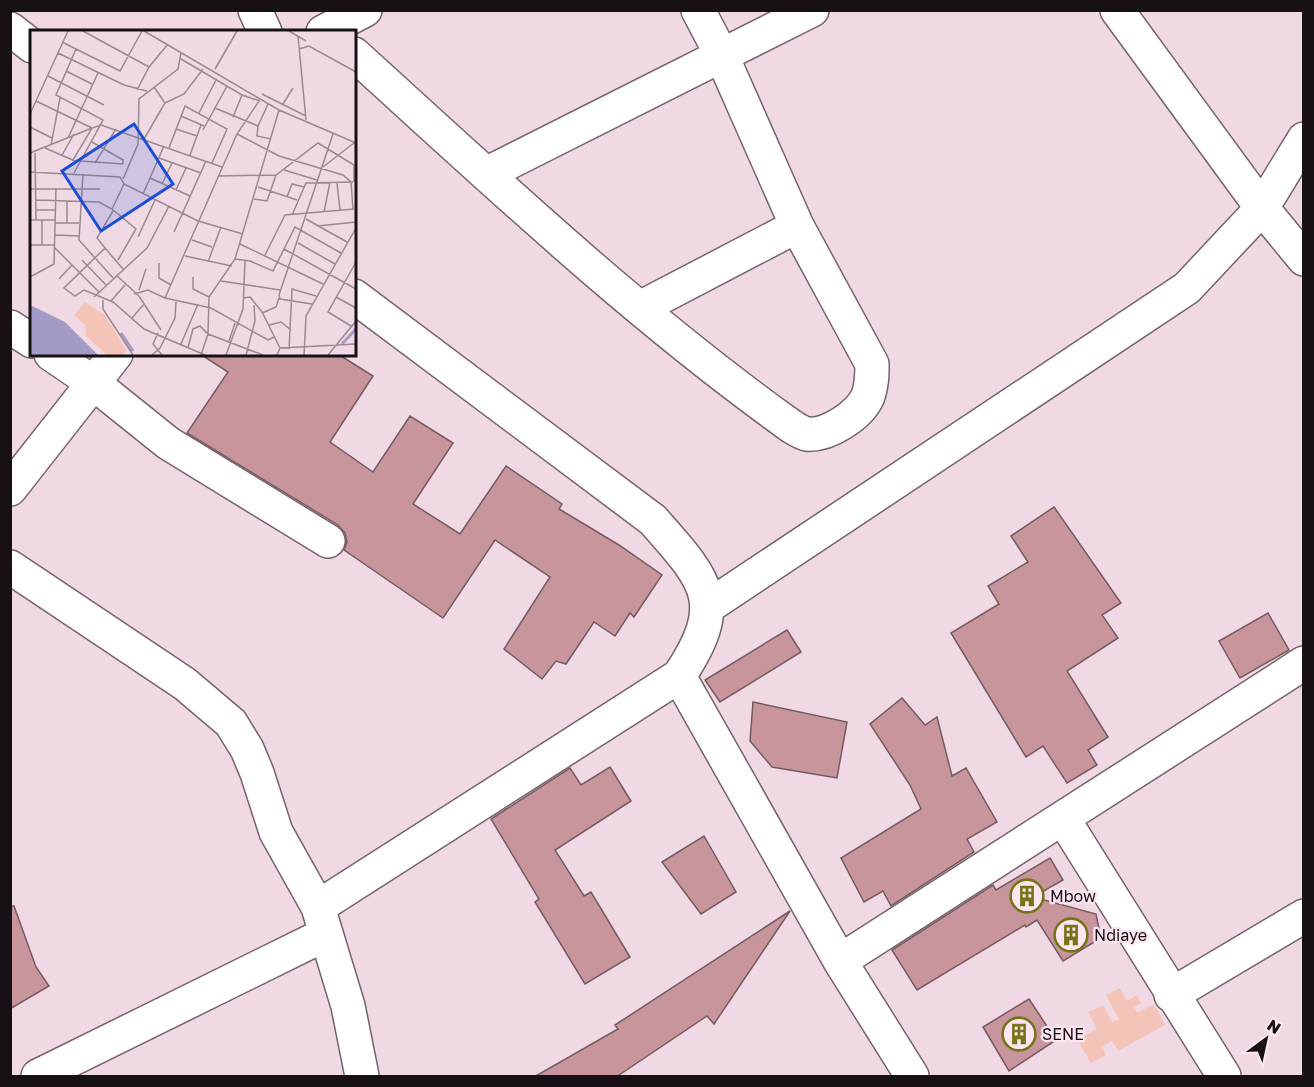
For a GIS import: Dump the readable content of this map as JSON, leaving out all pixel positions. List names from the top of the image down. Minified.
{"places":{"building":["Mbow","Ndiaye","SENE"]},"north":"top right"}
